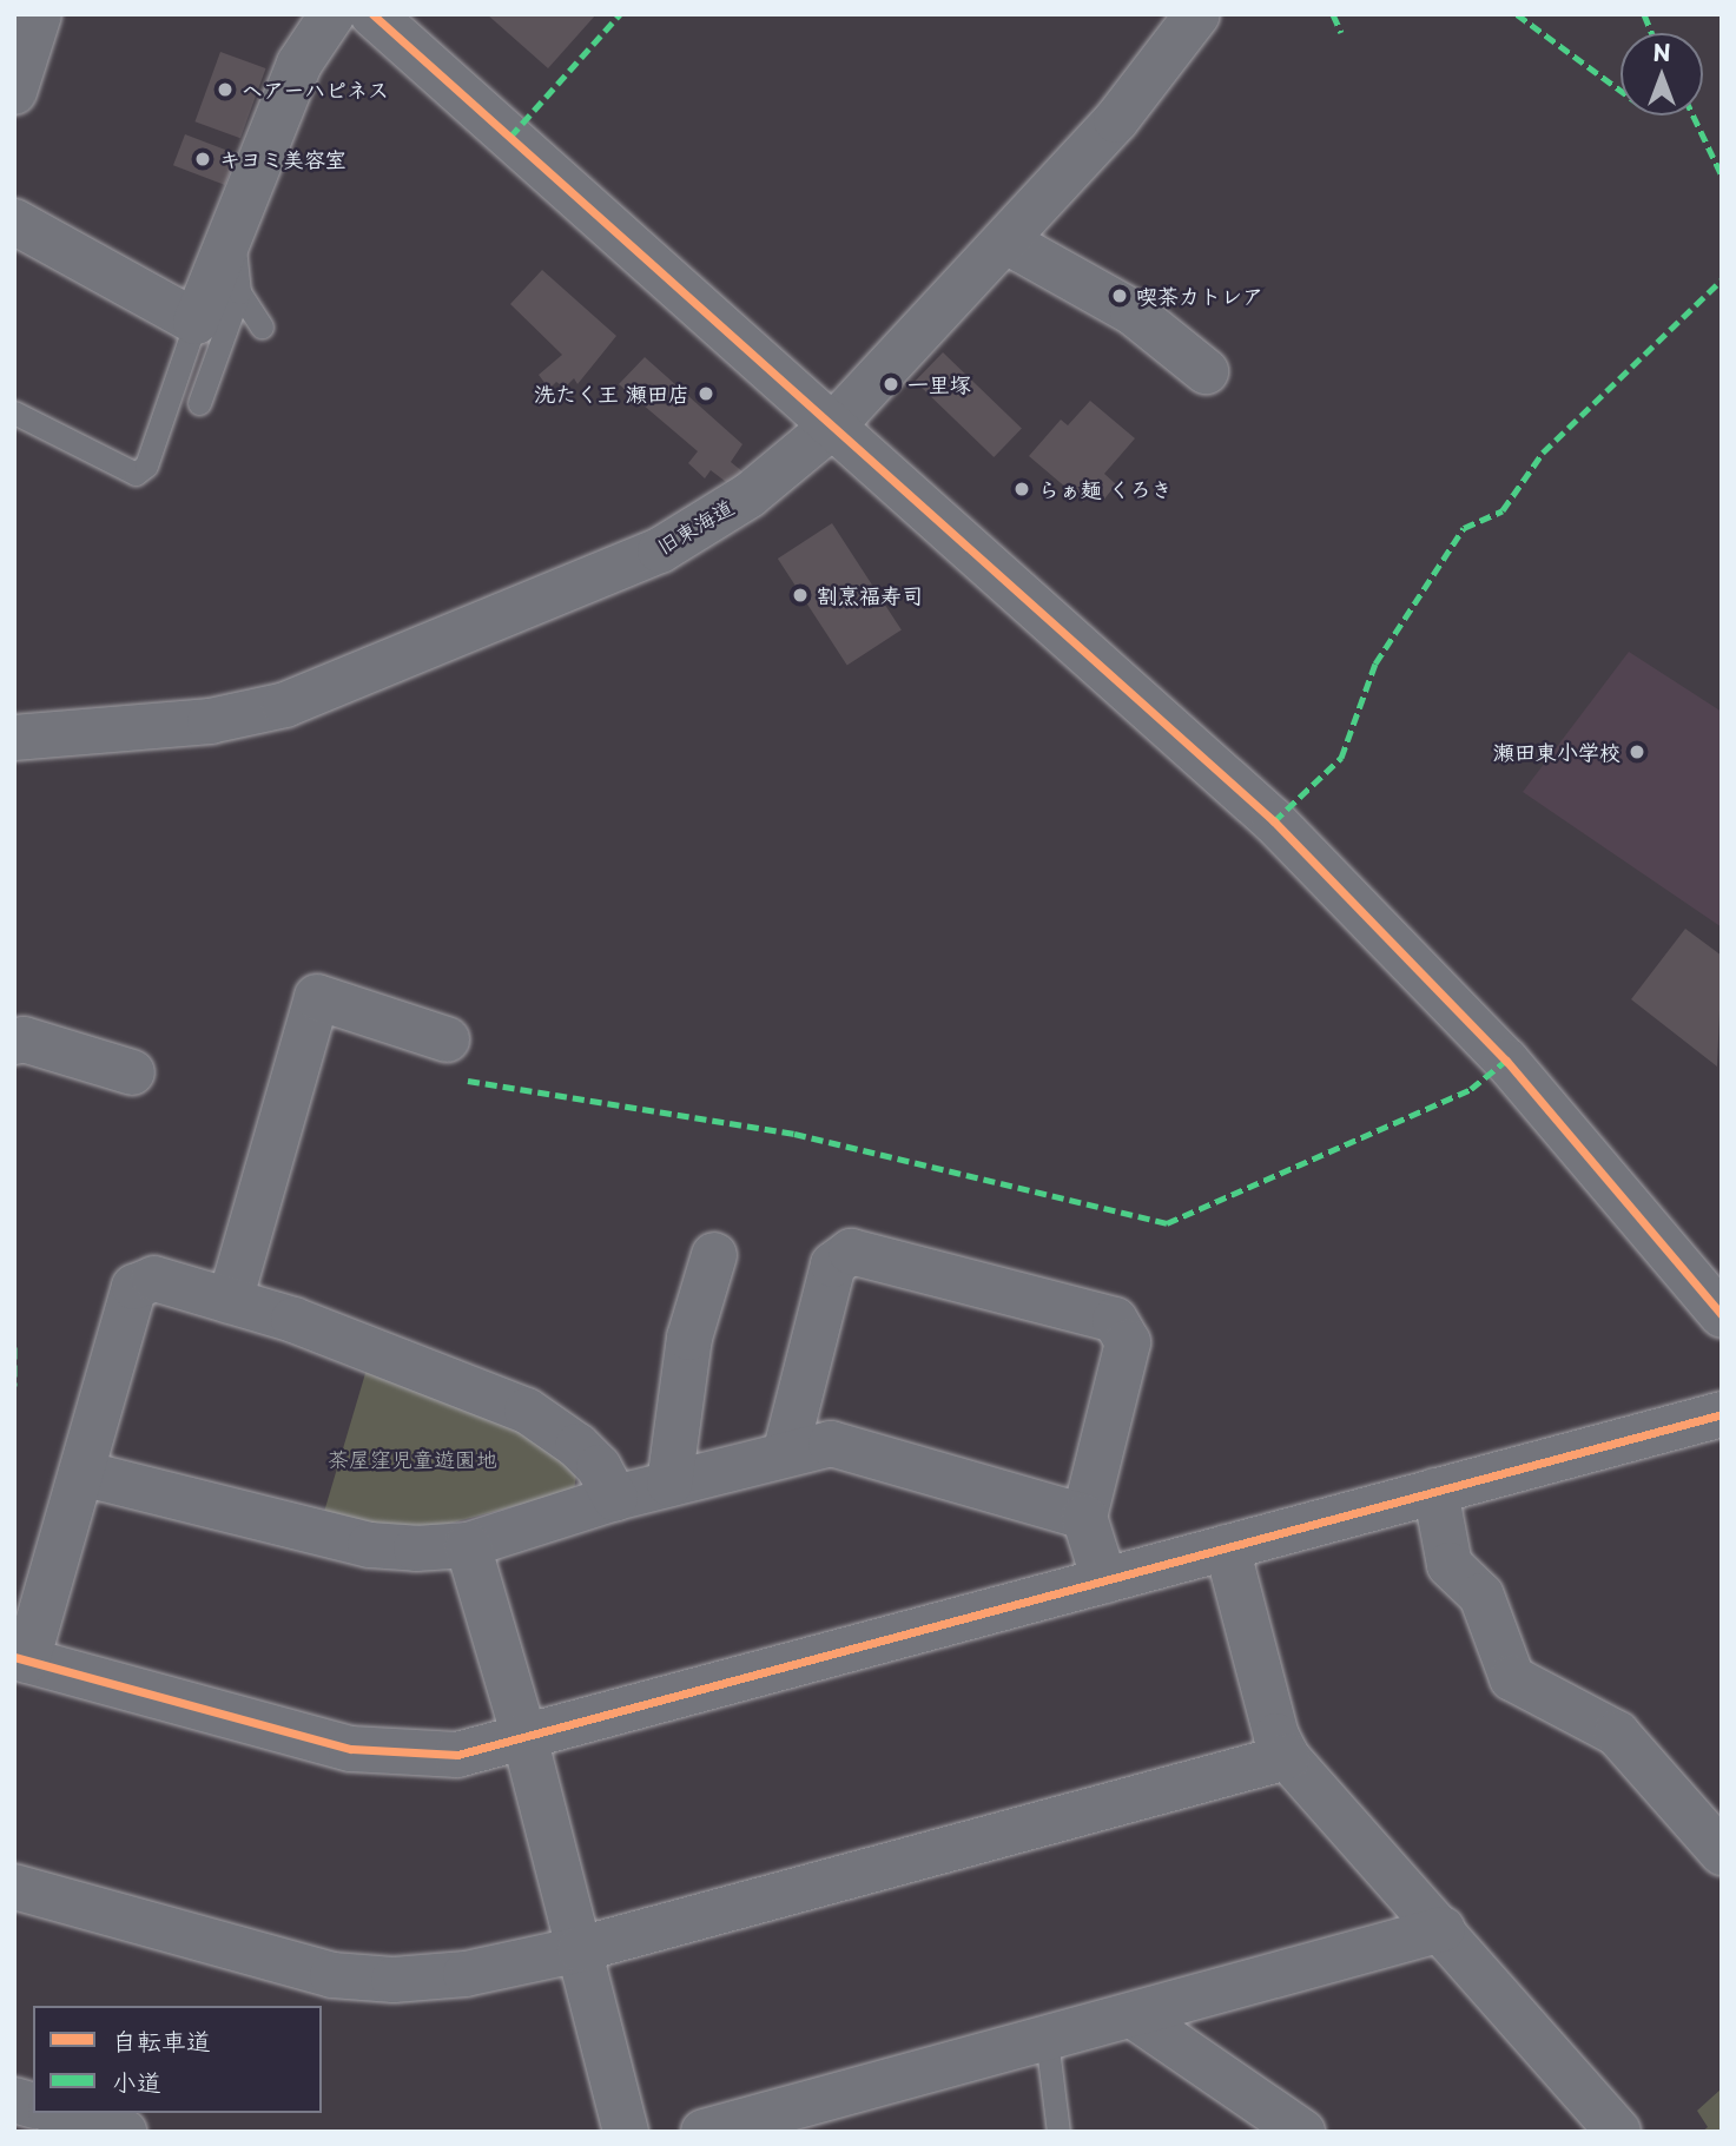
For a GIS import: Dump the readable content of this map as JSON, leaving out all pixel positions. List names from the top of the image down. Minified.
{"streets":{"street":["旧東海道"]},"parks":["茶屋窪児童遊園地"],"places":["ヘアーハピネス","キヨミ美容室","喫茶カトレア","一里塚","洗たく王 瀬田店","らぁ麺 くろき","割烹福寿司","瀬田東小学校"],"legend":["自転車道","小道"],"north":"top"}
